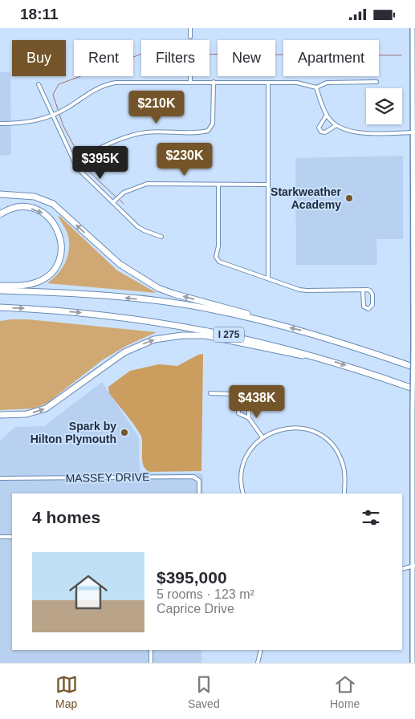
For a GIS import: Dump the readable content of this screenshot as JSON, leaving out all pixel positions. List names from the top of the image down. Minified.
{"streets":{"highway":["I 275"],"street":["MASSEY DRIVE"]},"places":["Starkweather Academy","Spark by Hilton Plymouth"],"page":{"status":"18:11","chip":["Buy","Rent","Filters","New","Apartment"],"price":["$210K","$230K","$395K","$438K"],"heading":"4 homes","list":[{"name":"$395,000","note":"5 rooms · 123 m² · Caprice Drive"}],"tabs":["Map","Saved","Home"]}}
